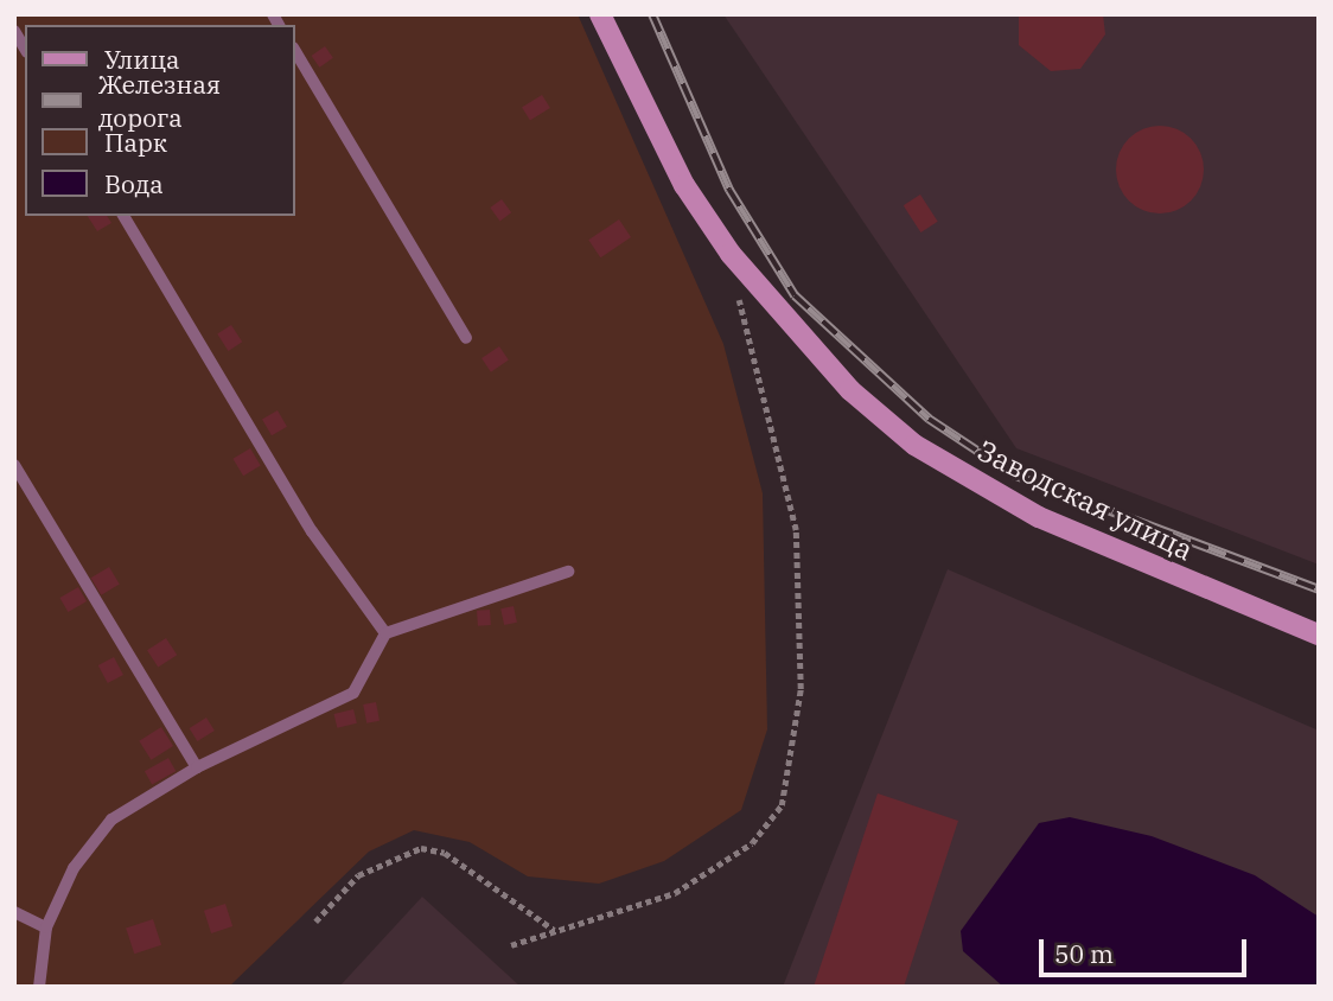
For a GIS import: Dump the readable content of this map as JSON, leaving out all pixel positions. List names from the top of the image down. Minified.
{"streets":{"street":["Заводская улица"]},"legend":["Улица","Железная дорога","Парк","Вода"],"scale_bar":"50 m"}
